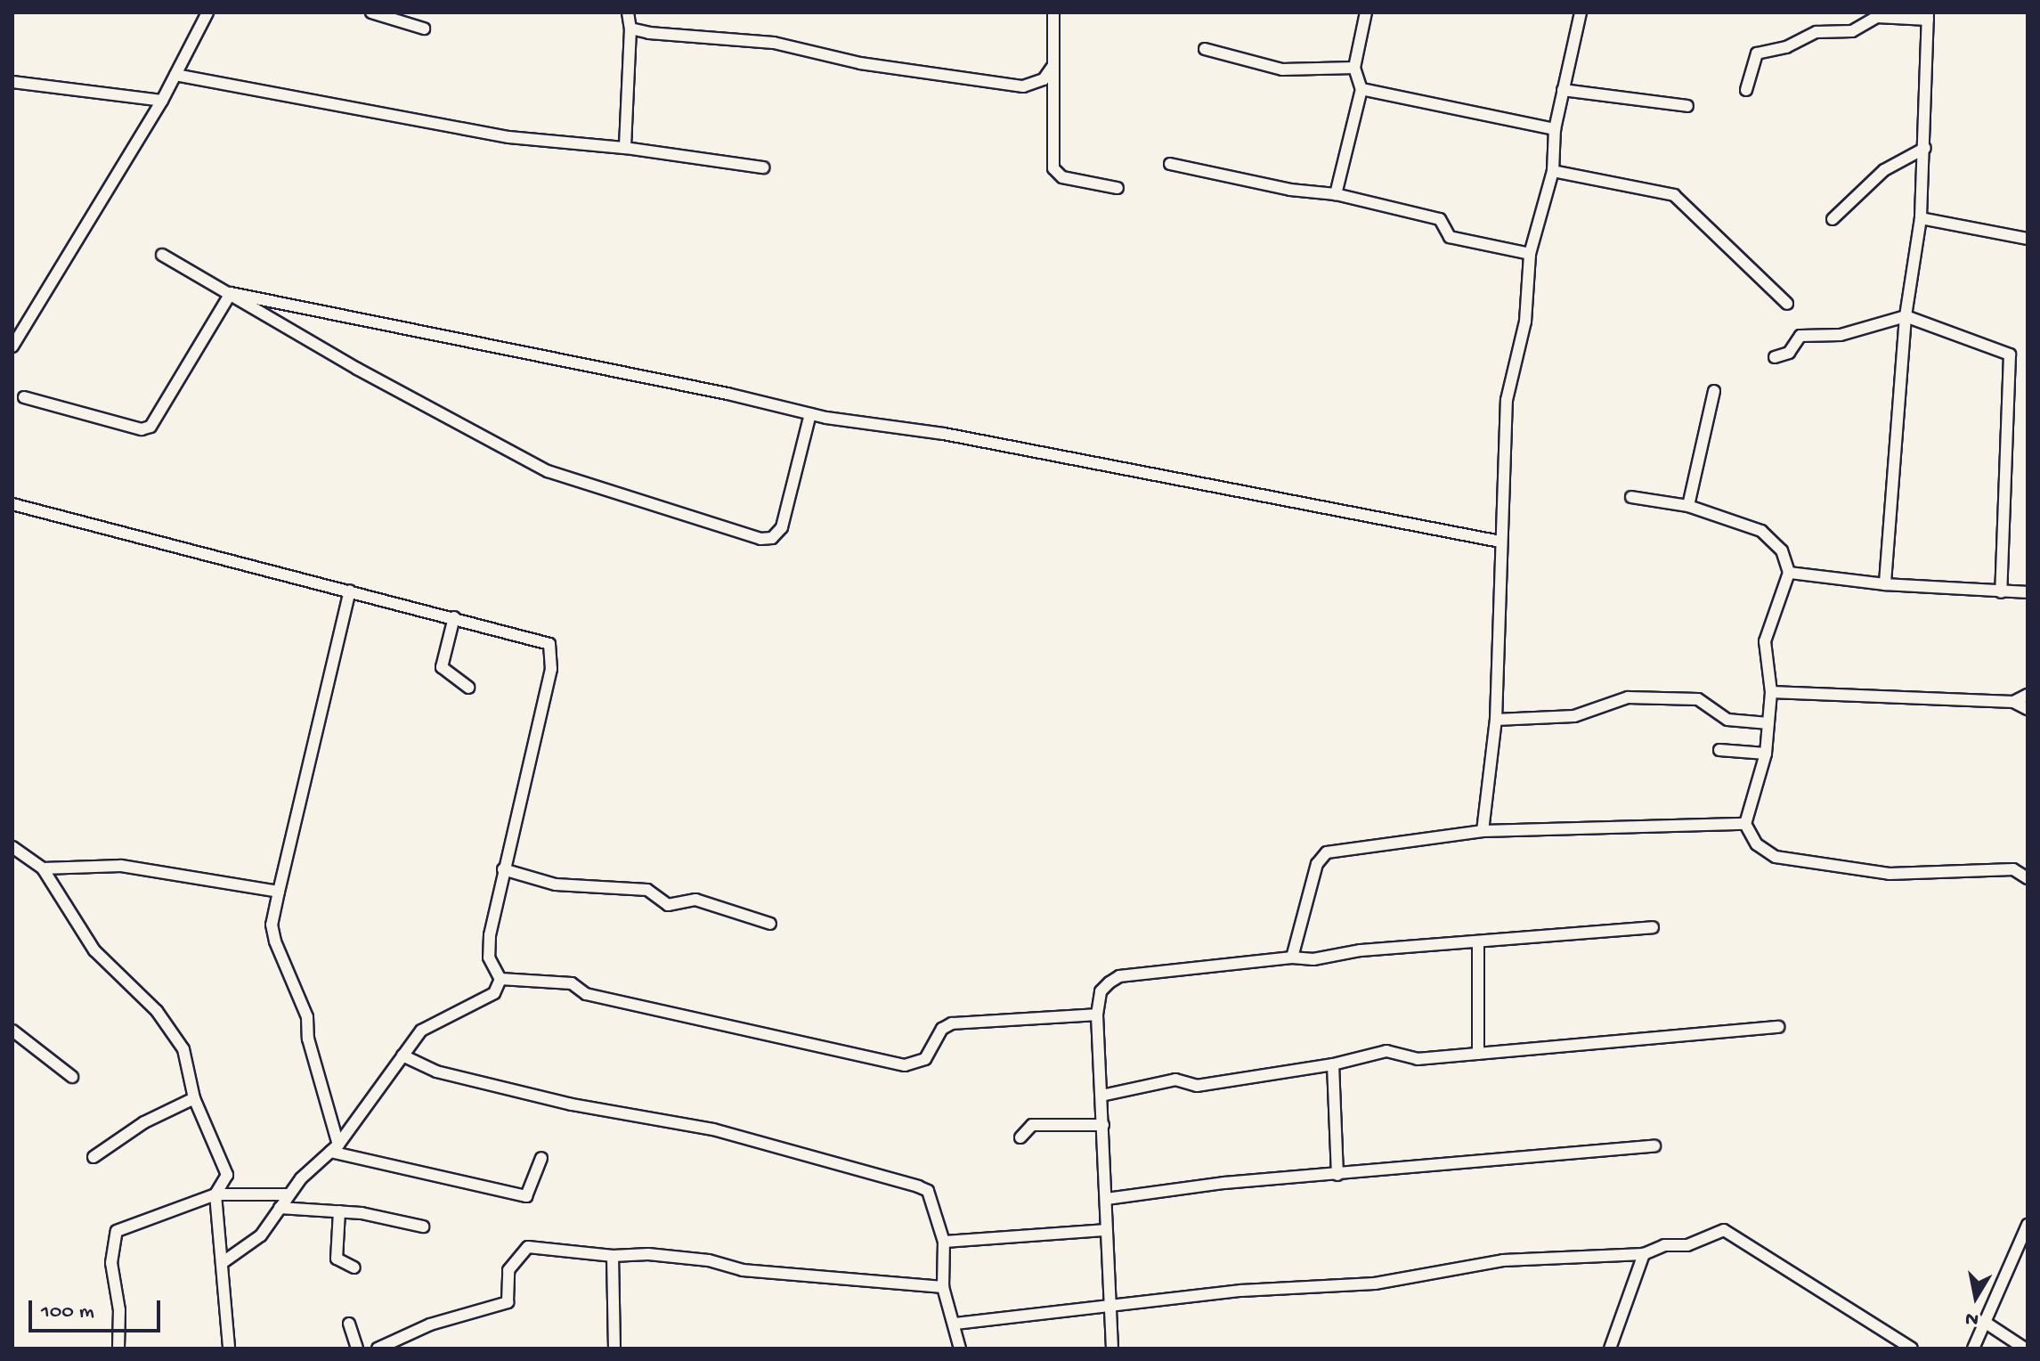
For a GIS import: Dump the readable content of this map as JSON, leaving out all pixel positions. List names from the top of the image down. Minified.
{"scale_bar":"100 m","north":"bottom"}
